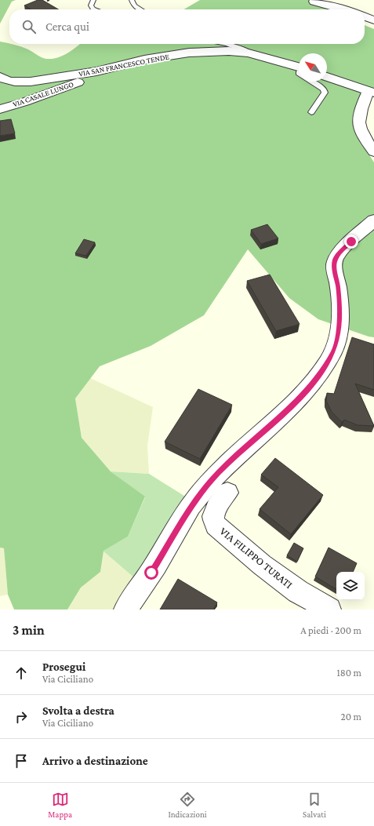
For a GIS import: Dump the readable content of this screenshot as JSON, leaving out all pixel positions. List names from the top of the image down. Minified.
{"streets":{"street":["VIA SAN FRANCESCO TENDE","VIA CASALE LUNGO","VIA FILIPPO TURATI"]},"crossings":[["VIA SAN FRANCESCO TENDE","VIA CASALE LUNGO"]],"north":"top left","page":{"search":"Cerca qui","heading":["3 min","A piedi · 200 m"],"list":[["Prosegui","Via Ciciliano","180 m"],["Svolta a destra","Via Ciciliano","20 m"],"Arrivo a destinazione"],"nav":["Mappa","Indicazioni","Salvati"]}}
